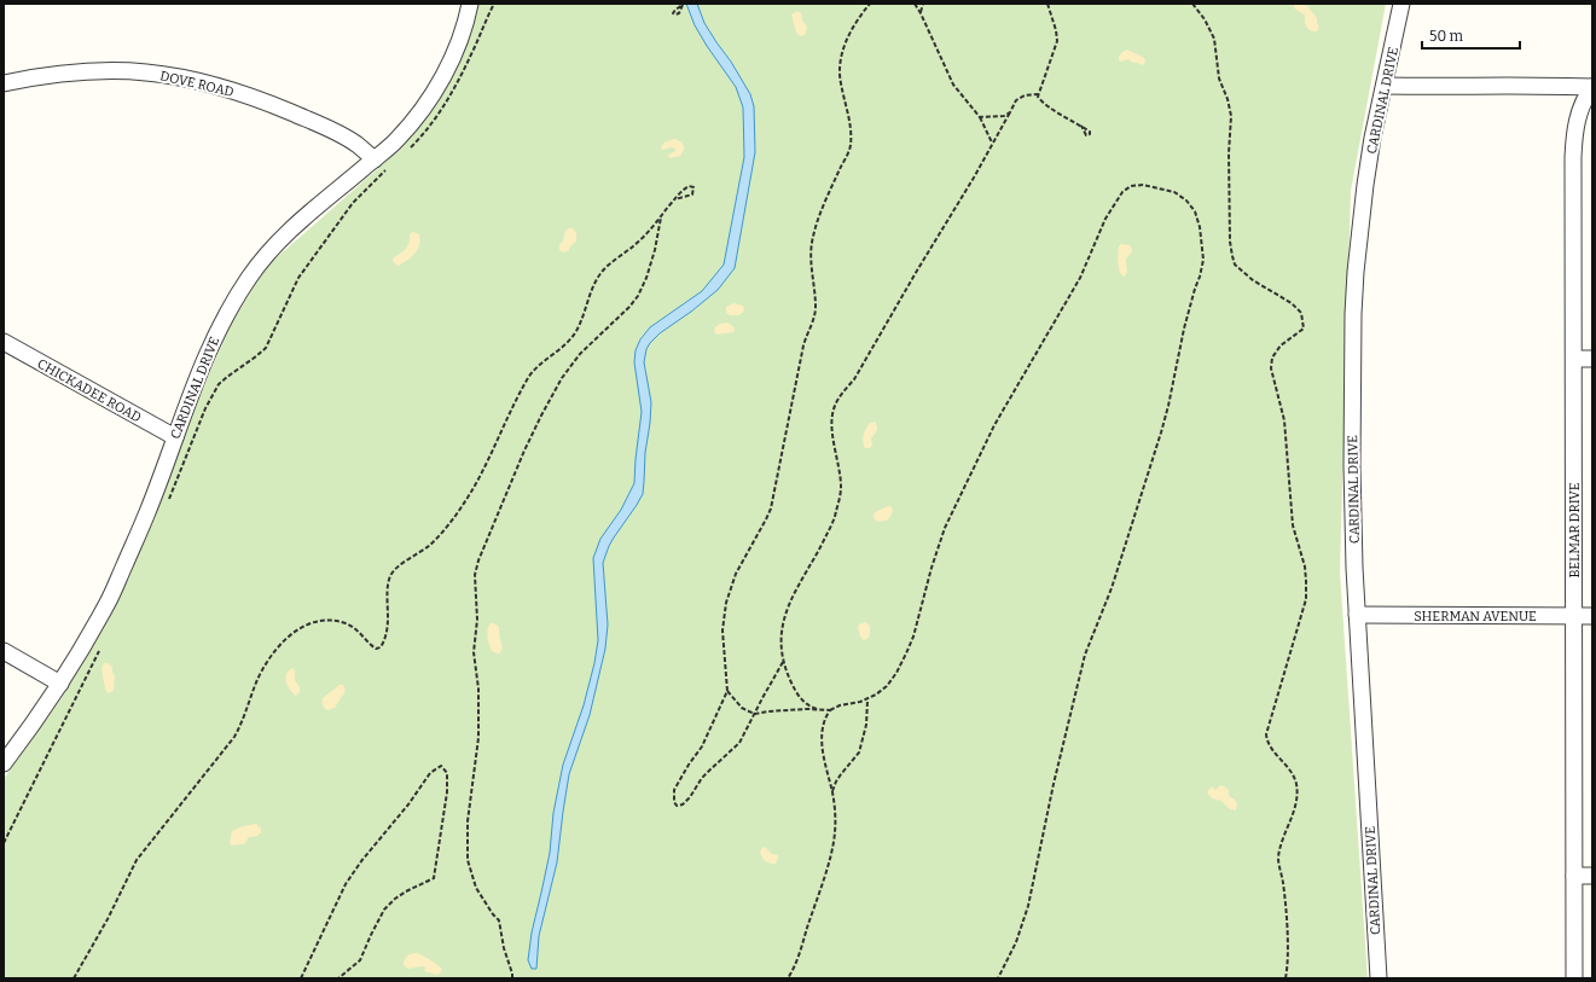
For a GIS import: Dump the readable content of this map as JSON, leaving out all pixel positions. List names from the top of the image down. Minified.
{"streets":{"street":["DOVE ROAD","CARDINAL DRIVE","CHICKADEE ROAD","BELMAR DRIVE","SHERMAN AVENUE"]},"crossings":[["DOVE ROAD","CARDINAL DRIVE"],["CARDINAL DRIVE","CHICKADEE ROAD"],["CARDINAL DRIVE","SHERMAN AVENUE"],["BELMAR DRIVE","SHERMAN AVENUE"]],"scale_bar":"50 m"}
